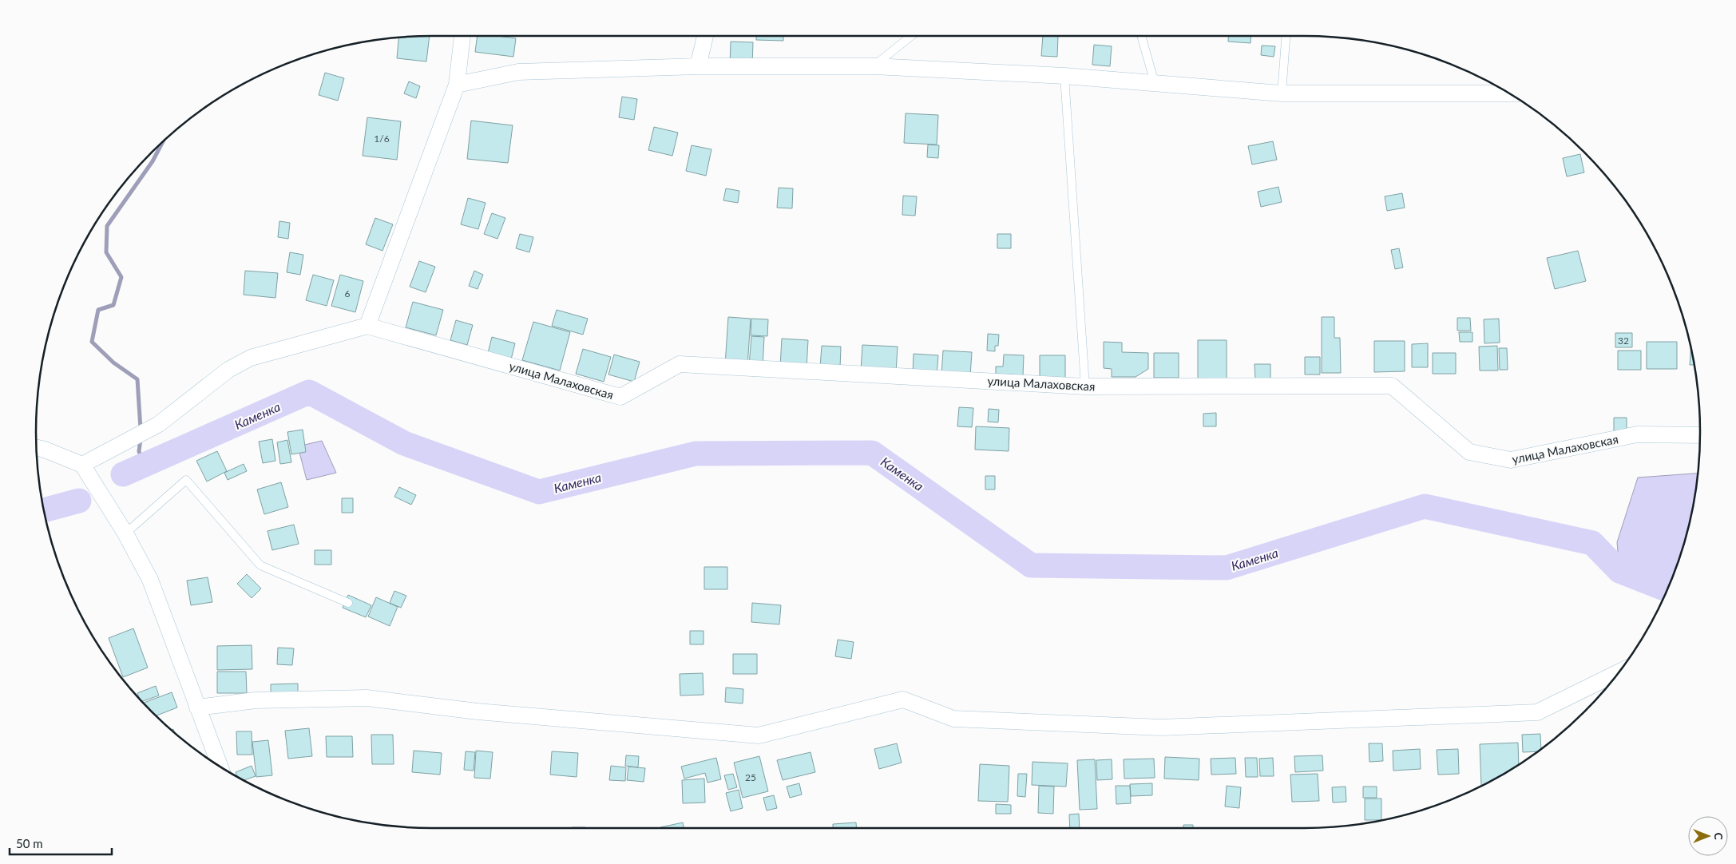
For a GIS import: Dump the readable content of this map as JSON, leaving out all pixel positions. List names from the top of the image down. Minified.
{"streets":{"street":["улица Малаховская"]},"water":["Каменка"],"house_numbers":["1/6","6","32","25"],"scale_bar":"50 m","north":"right"}
